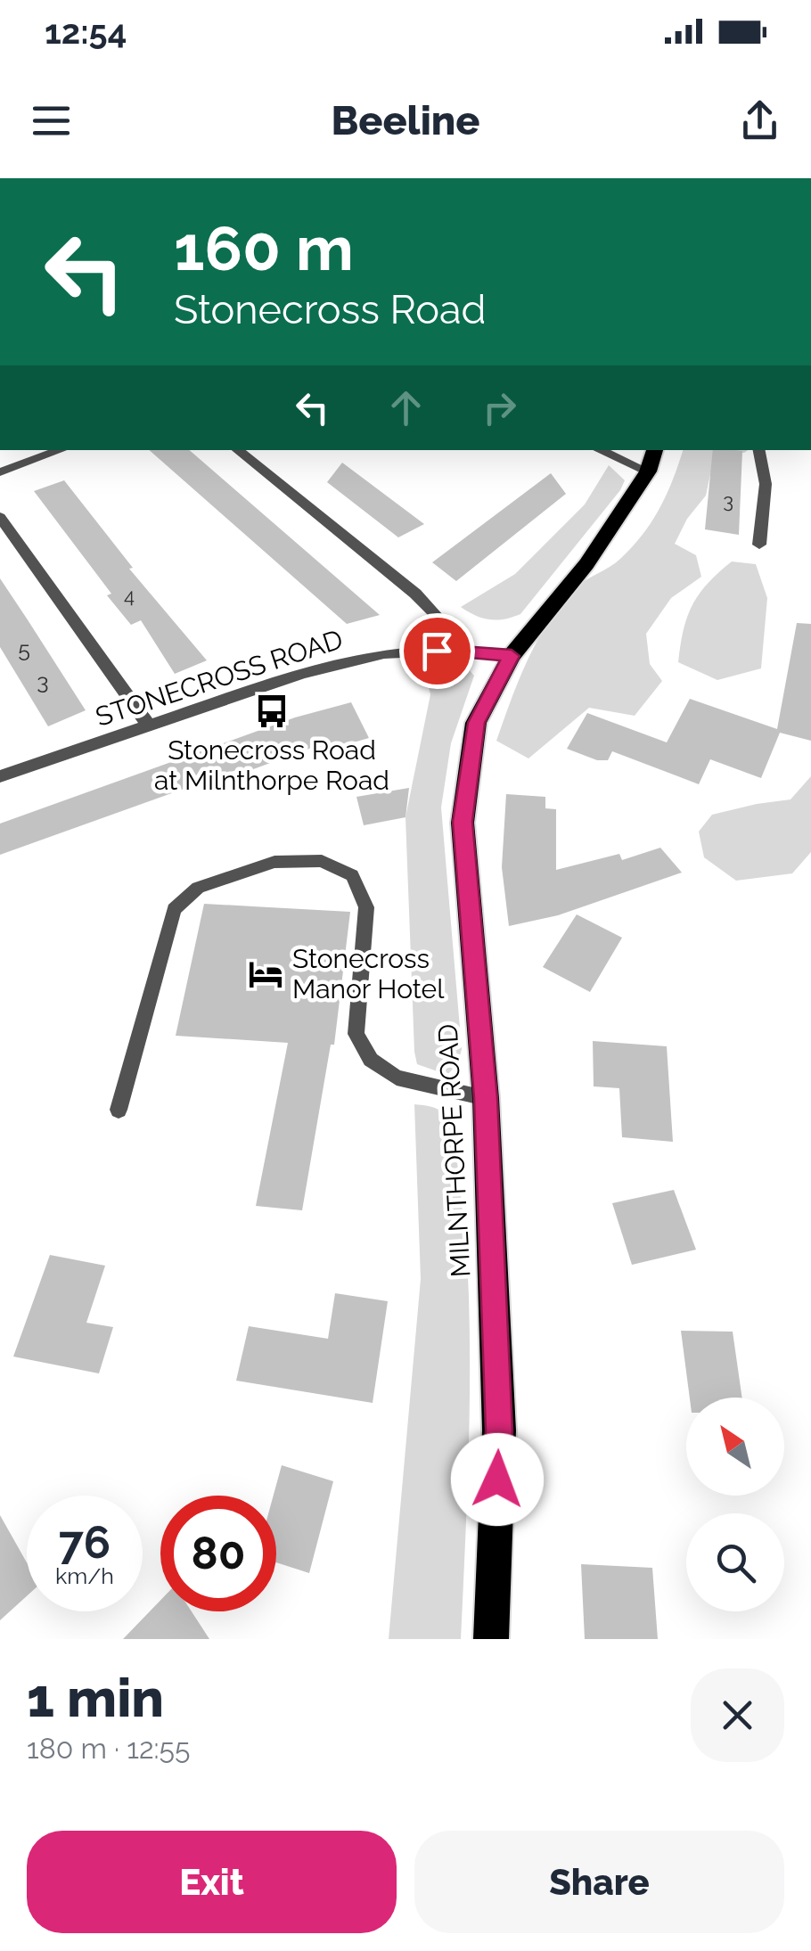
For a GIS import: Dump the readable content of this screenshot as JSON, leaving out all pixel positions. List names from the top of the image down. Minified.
{"streets":{"highway":["MILNTHORPE ROAD"],"street":["STONECROSS ROAD"]},"crossings":[["STONECROSS ROAD","MILNTHORPE ROAD"]],"places":{"bus stop":["Stonecross Road at Milnthorpe Road"],"hotel":["Stonecross Manor Hotel"]},"house_numbers":["3","4","5","3"],"north":"top left","page":{"status":"12:54","header":"Beeline","turn":["160 m","Stonecross Road"],"speed":"76 km/h","limit":"80","heading":["1 min","180 m · 12:55"],"buttons":["Exit","Share"]}}
